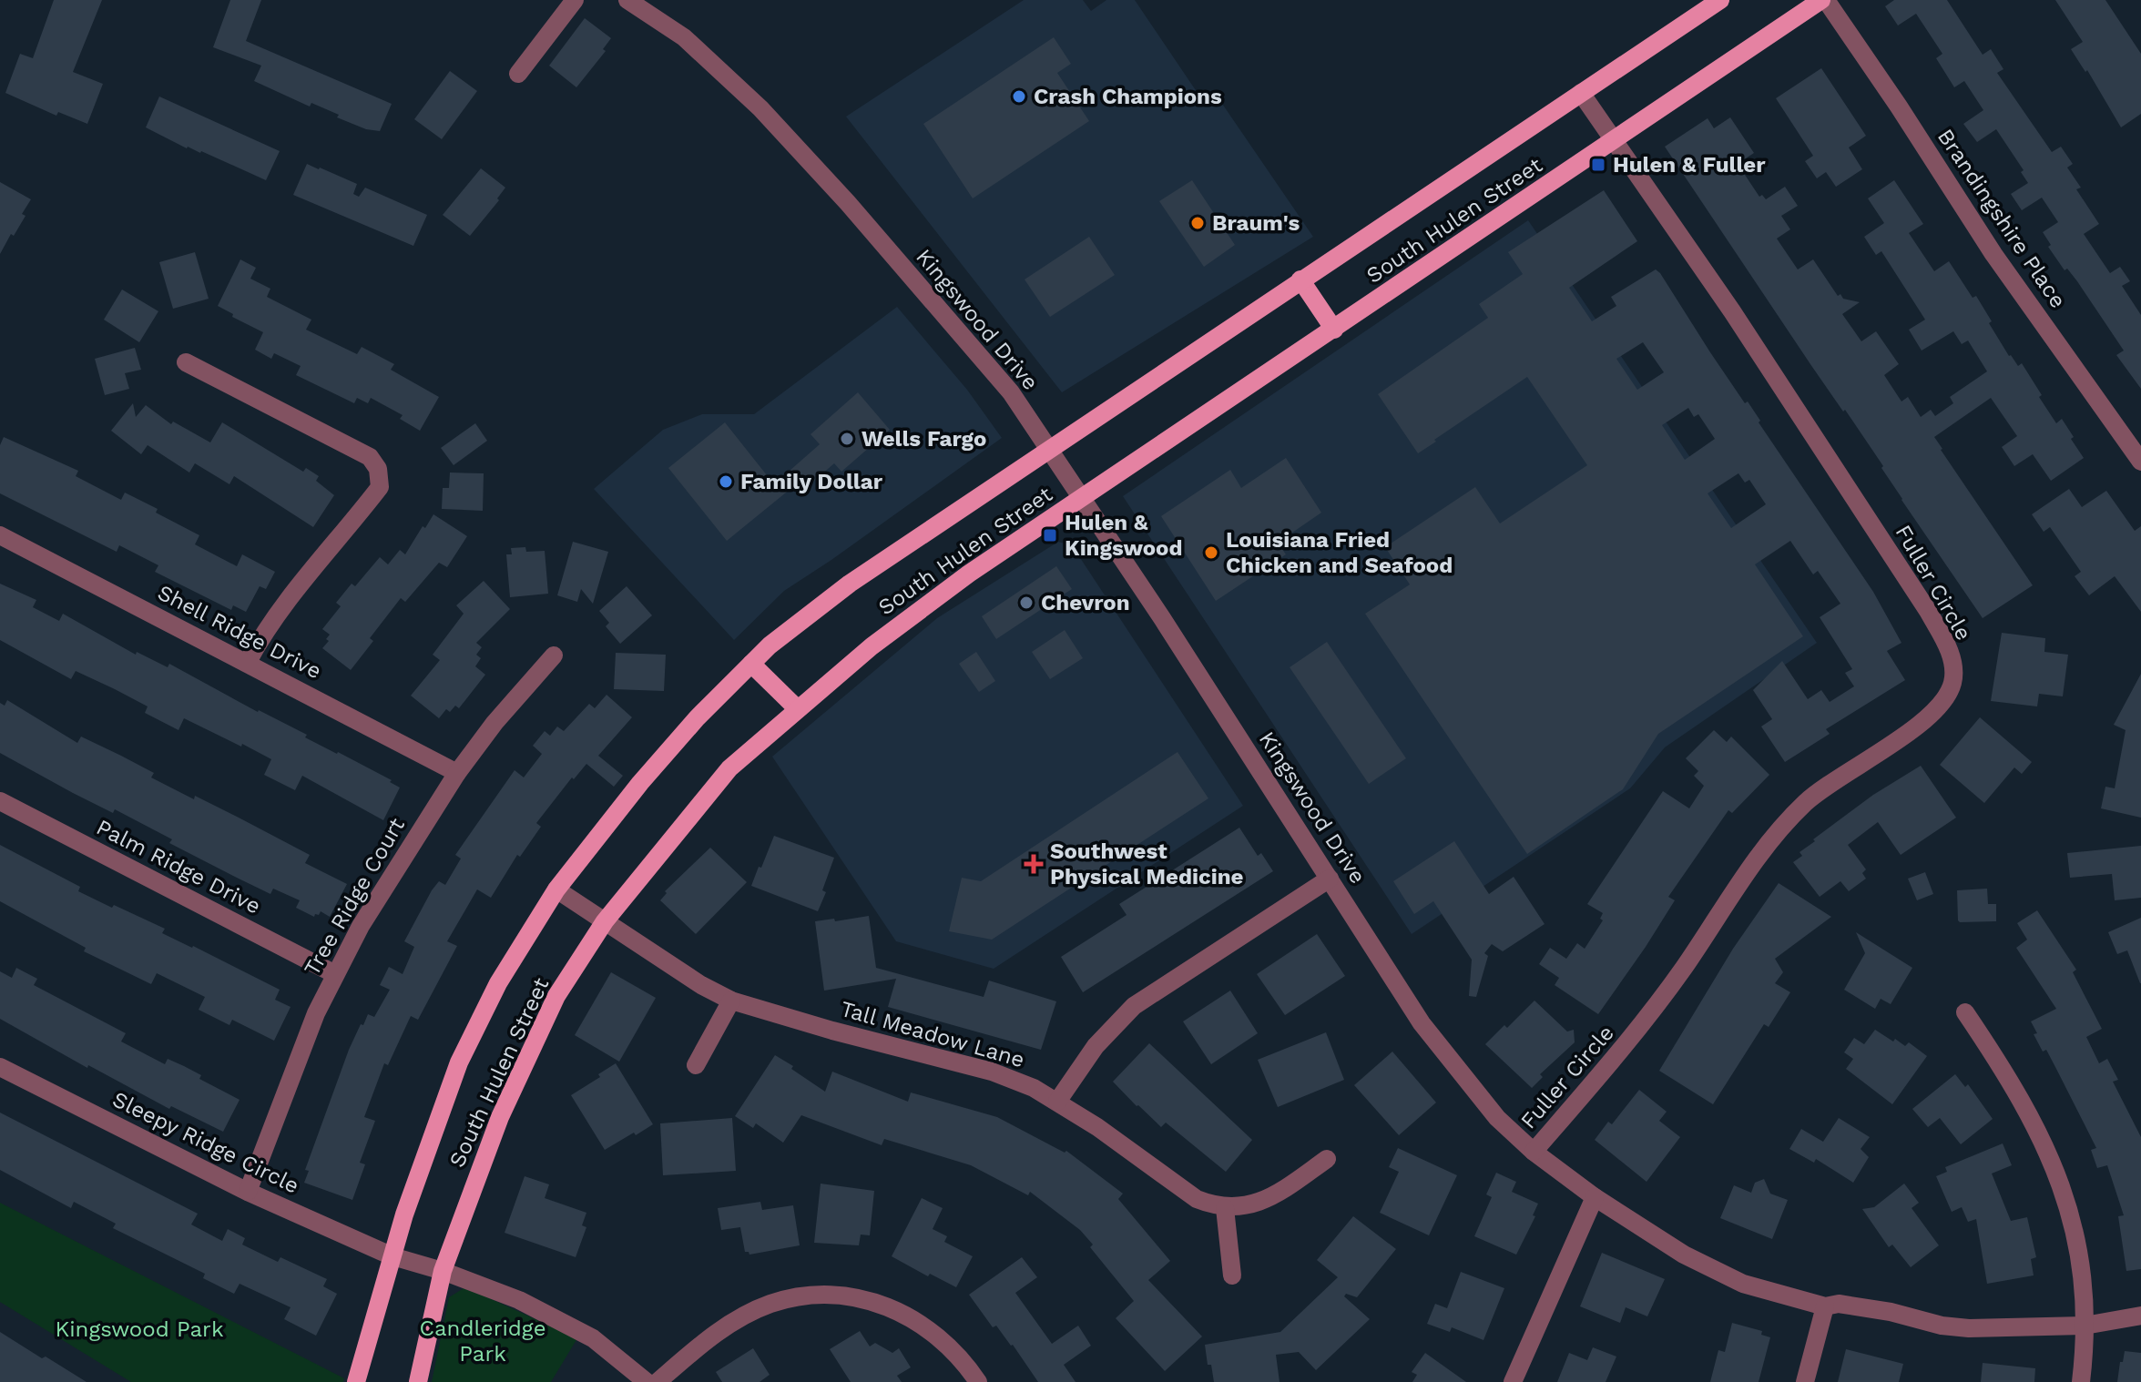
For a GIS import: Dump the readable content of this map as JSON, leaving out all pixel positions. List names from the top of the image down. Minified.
{"streets":{"main road":["South Hulen Street"],"street":["Brandingshire Place","Kingswood Drive","Fuller Circle","Shell Ridge Drive","Palm Ridge Drive","Tree Ridge Court","Tall Meadow Lane","Sleepy Ridge Circle"]},"crossings":[["Brandingshire Place","South Hulen Street"],["South Hulen Street","Kingswood Drive"],["South Hulen Street","Fuller Circle"],["South Hulen Street","Tall Meadow Lane"],["South Hulen Street","Sleepy Ridge Circle"],["Kingswood Drive","Fuller Circle"],["Shell Ridge Drive","Tree Ridge Court"],["Palm Ridge Drive","Tree Ridge Court"],["Tree Ridge Court","Sleepy Ridge Circle"]],"parks":["Candleridge Park","Kingswood Park"],"places":{"other":["Crash Champions","Braum's","Wells Fargo","Family Dollar","Louisiana Fried Chicken and Seafood","Chevron"],"transit":["Hulen & Fuller","Hulen & Kingswood"],"health":["Southwest Physical Medicine"]}}
